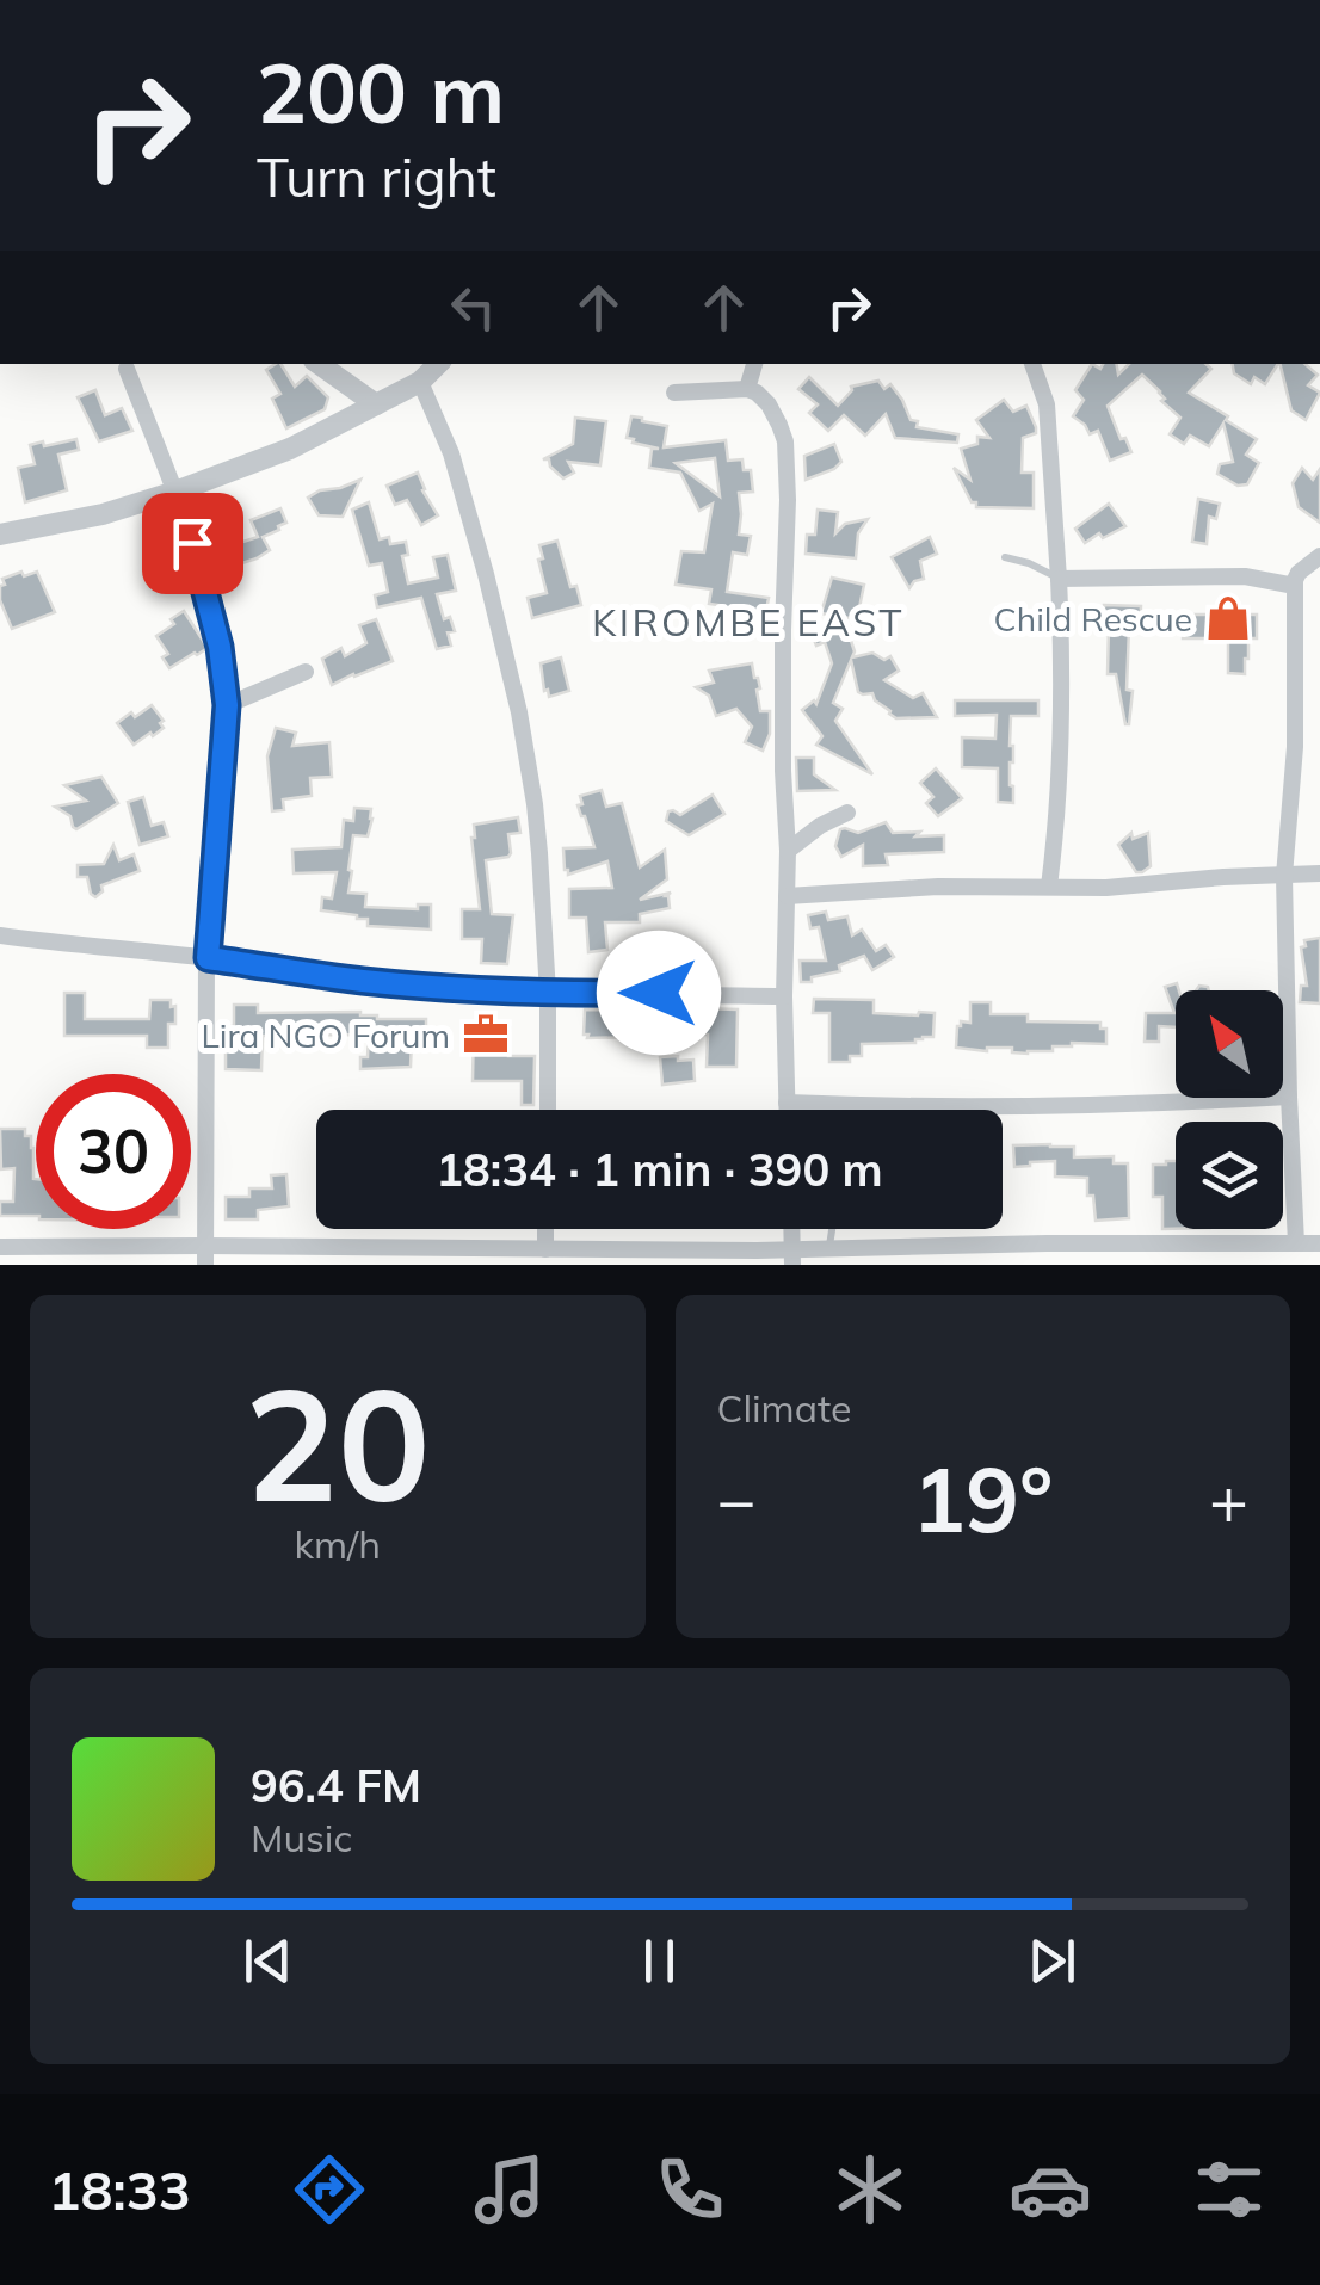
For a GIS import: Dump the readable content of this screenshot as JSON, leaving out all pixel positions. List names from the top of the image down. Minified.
{"districts":["KIROMBE EAST"],"places":{"shop":["Child Rescue"],"office":["Lira NGO Forum"]},"north":"top left","page":{"turn":["200 m","Turn right"],"limit":"30","trip":"18:34 · 1 min · 390 m","tile":[["20","km/h"],"Climate"],"heat":["−","19°","+"],"song":["96.4 FM","Music"],"tabs":"18:33"}}
